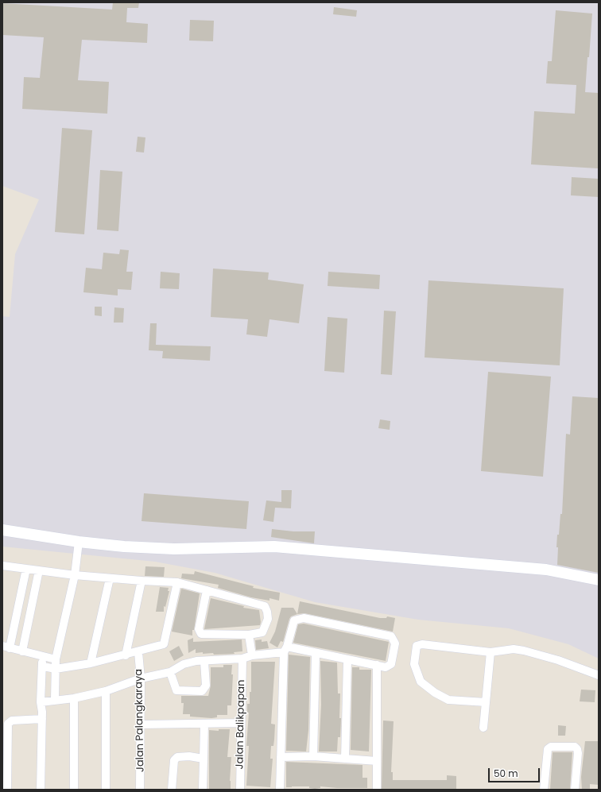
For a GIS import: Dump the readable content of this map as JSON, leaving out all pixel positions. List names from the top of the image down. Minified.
{"streets":{"street":["Jalan Palangkaraya","Jalan Balikpapan"]},"scale_bar":"50 m"}
